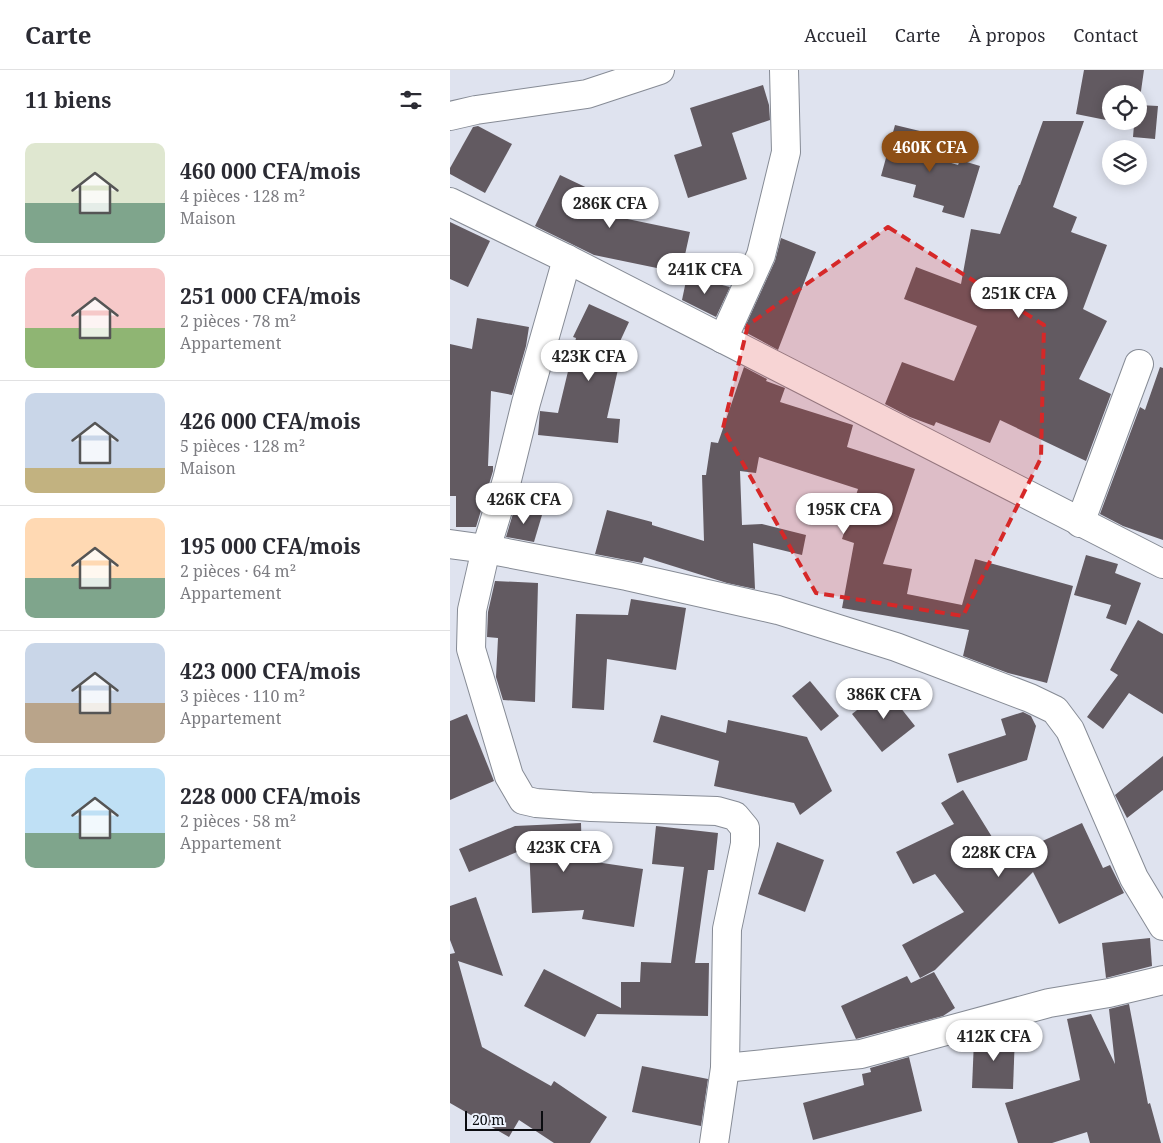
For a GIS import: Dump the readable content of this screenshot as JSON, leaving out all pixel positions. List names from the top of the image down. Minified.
{"scale_bar":"20 m","page":{"header":"Carte","nav":["Accueil","Carte","À propos","Contact"],"heading":"11 biens","list":[{"name":"460 000 CFA/mois","note":"4 pièces · 128 m² · Maison"},{"name":"251 000 CFA/mois","note":"2 pièces · 78 m² · Appartement"},{"name":"426 000 CFA/mois","note":"5 pièces · 128 m² · Maison"},{"name":"195 000 CFA/mois","note":"2 pièces · 64 m² · Appartement"},{"name":"423 000 CFA/mois","note":"3 pièces · 110 m² · Appartement"},{"name":"228 000 CFA/mois","note":"2 pièces · 58 m² · Appartement"}],"price":["460K CFA","286K CFA","241K CFA","251K CFA","423K CFA","426K CFA","195K CFA","386K CFA","423K CFA","228K CFA","412K CFA"],"scale":"20 m"}}
